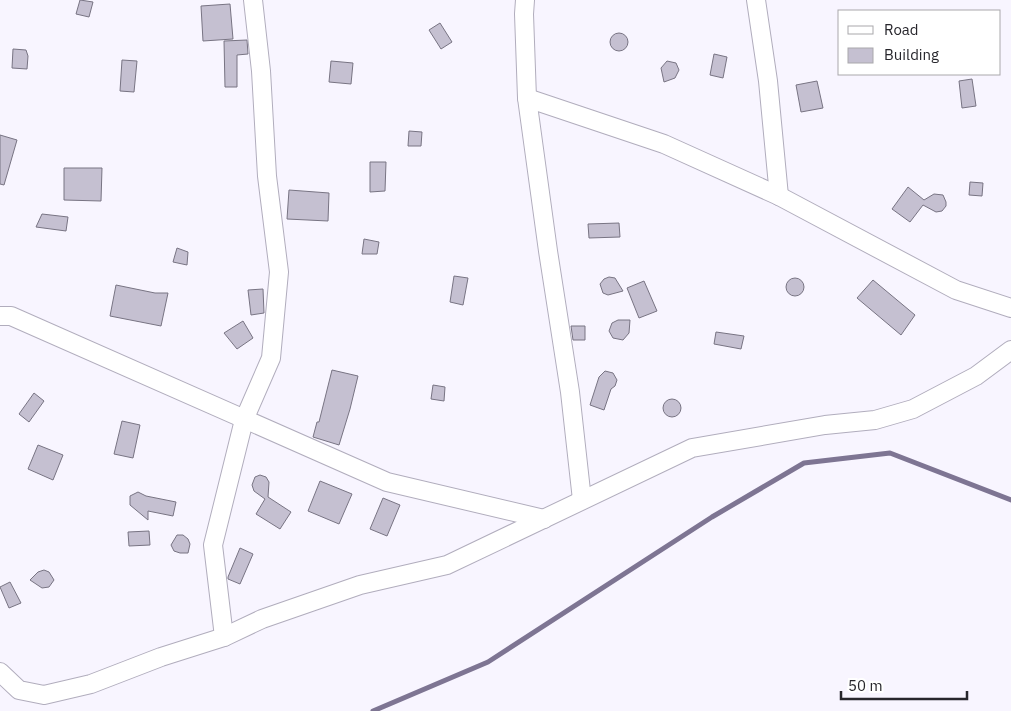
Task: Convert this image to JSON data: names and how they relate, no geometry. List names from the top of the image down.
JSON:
{
  "legend": ["Road", "Building"],
  "scale_bar": "50 m"
}
